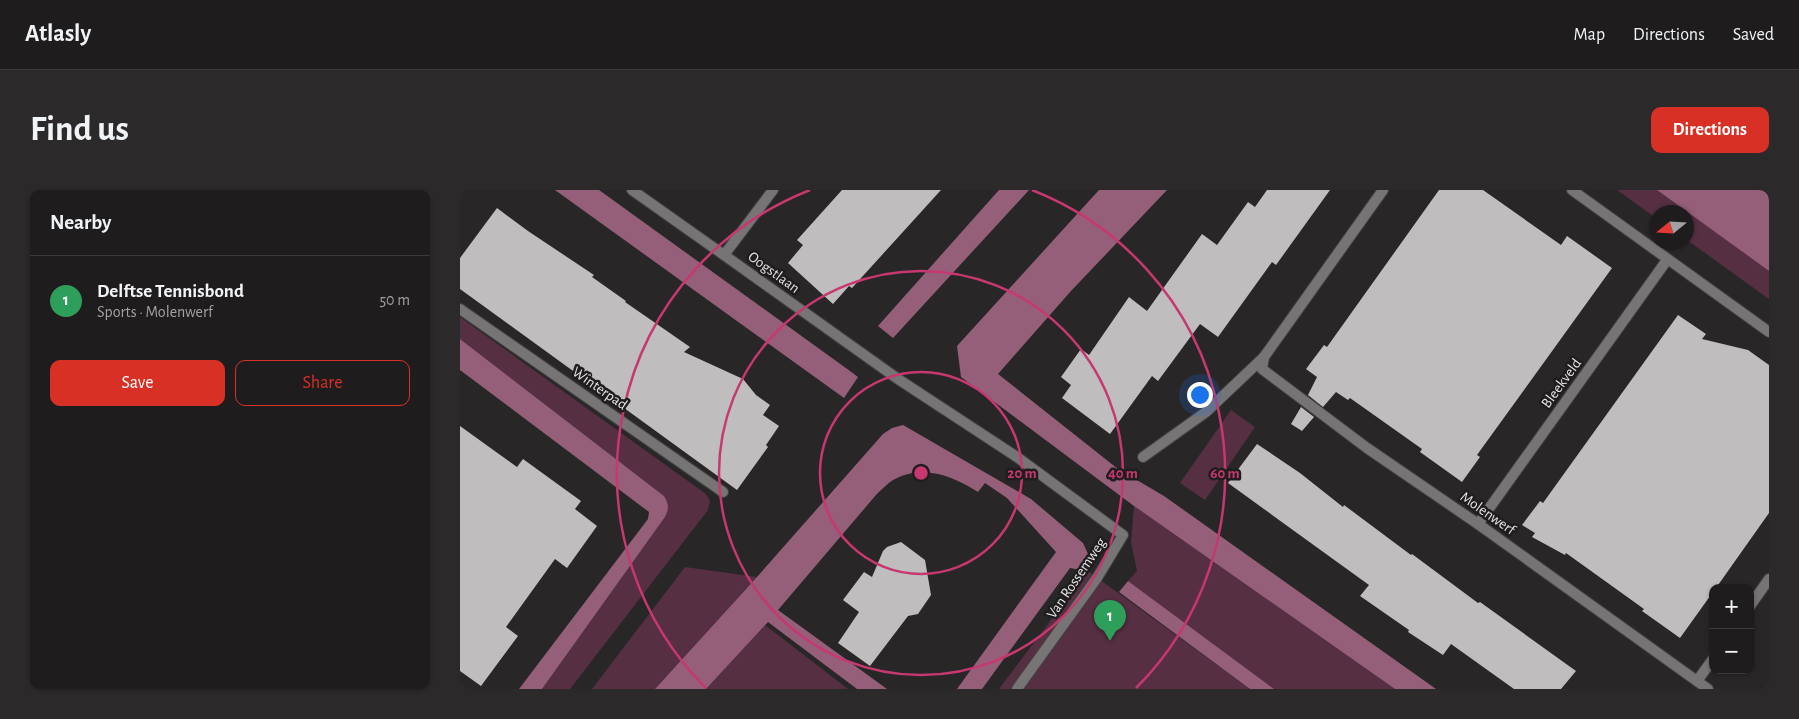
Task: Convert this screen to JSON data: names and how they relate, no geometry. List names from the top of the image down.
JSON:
{
  "streets": {
    "street": [
      "Oogstlaan",
      "Bleekveld",
      "Winterpad",
      "Molenwerf",
      "Van Rossemweg"
    ]
  },
  "crossings": [
    ["Oogstlaan", "Van Rossemweg"],
    ["Bleekveld", "Molenwerf"]
  ],
  "north": "left",
  "page": {
    "header": "Atlasly",
    "nav": ["Map", "Directions", "Saved"],
    "buttons": [
      "Directions",
      ["Save", "Share"]
    ],
    "title": "Find us",
    "heading": "Nearby",
    "list": [
      {
        "mark": "1",
        "name": "Delftse Tennisbond",
        "note": "Sports · Molenwerf",
        "value": "50 m"
      }
    ],
    "map_buttons": ["+", "−"],
    "pins": "1"
  },
  "rings": ["20 m", "40 m", "60 m"]
}
